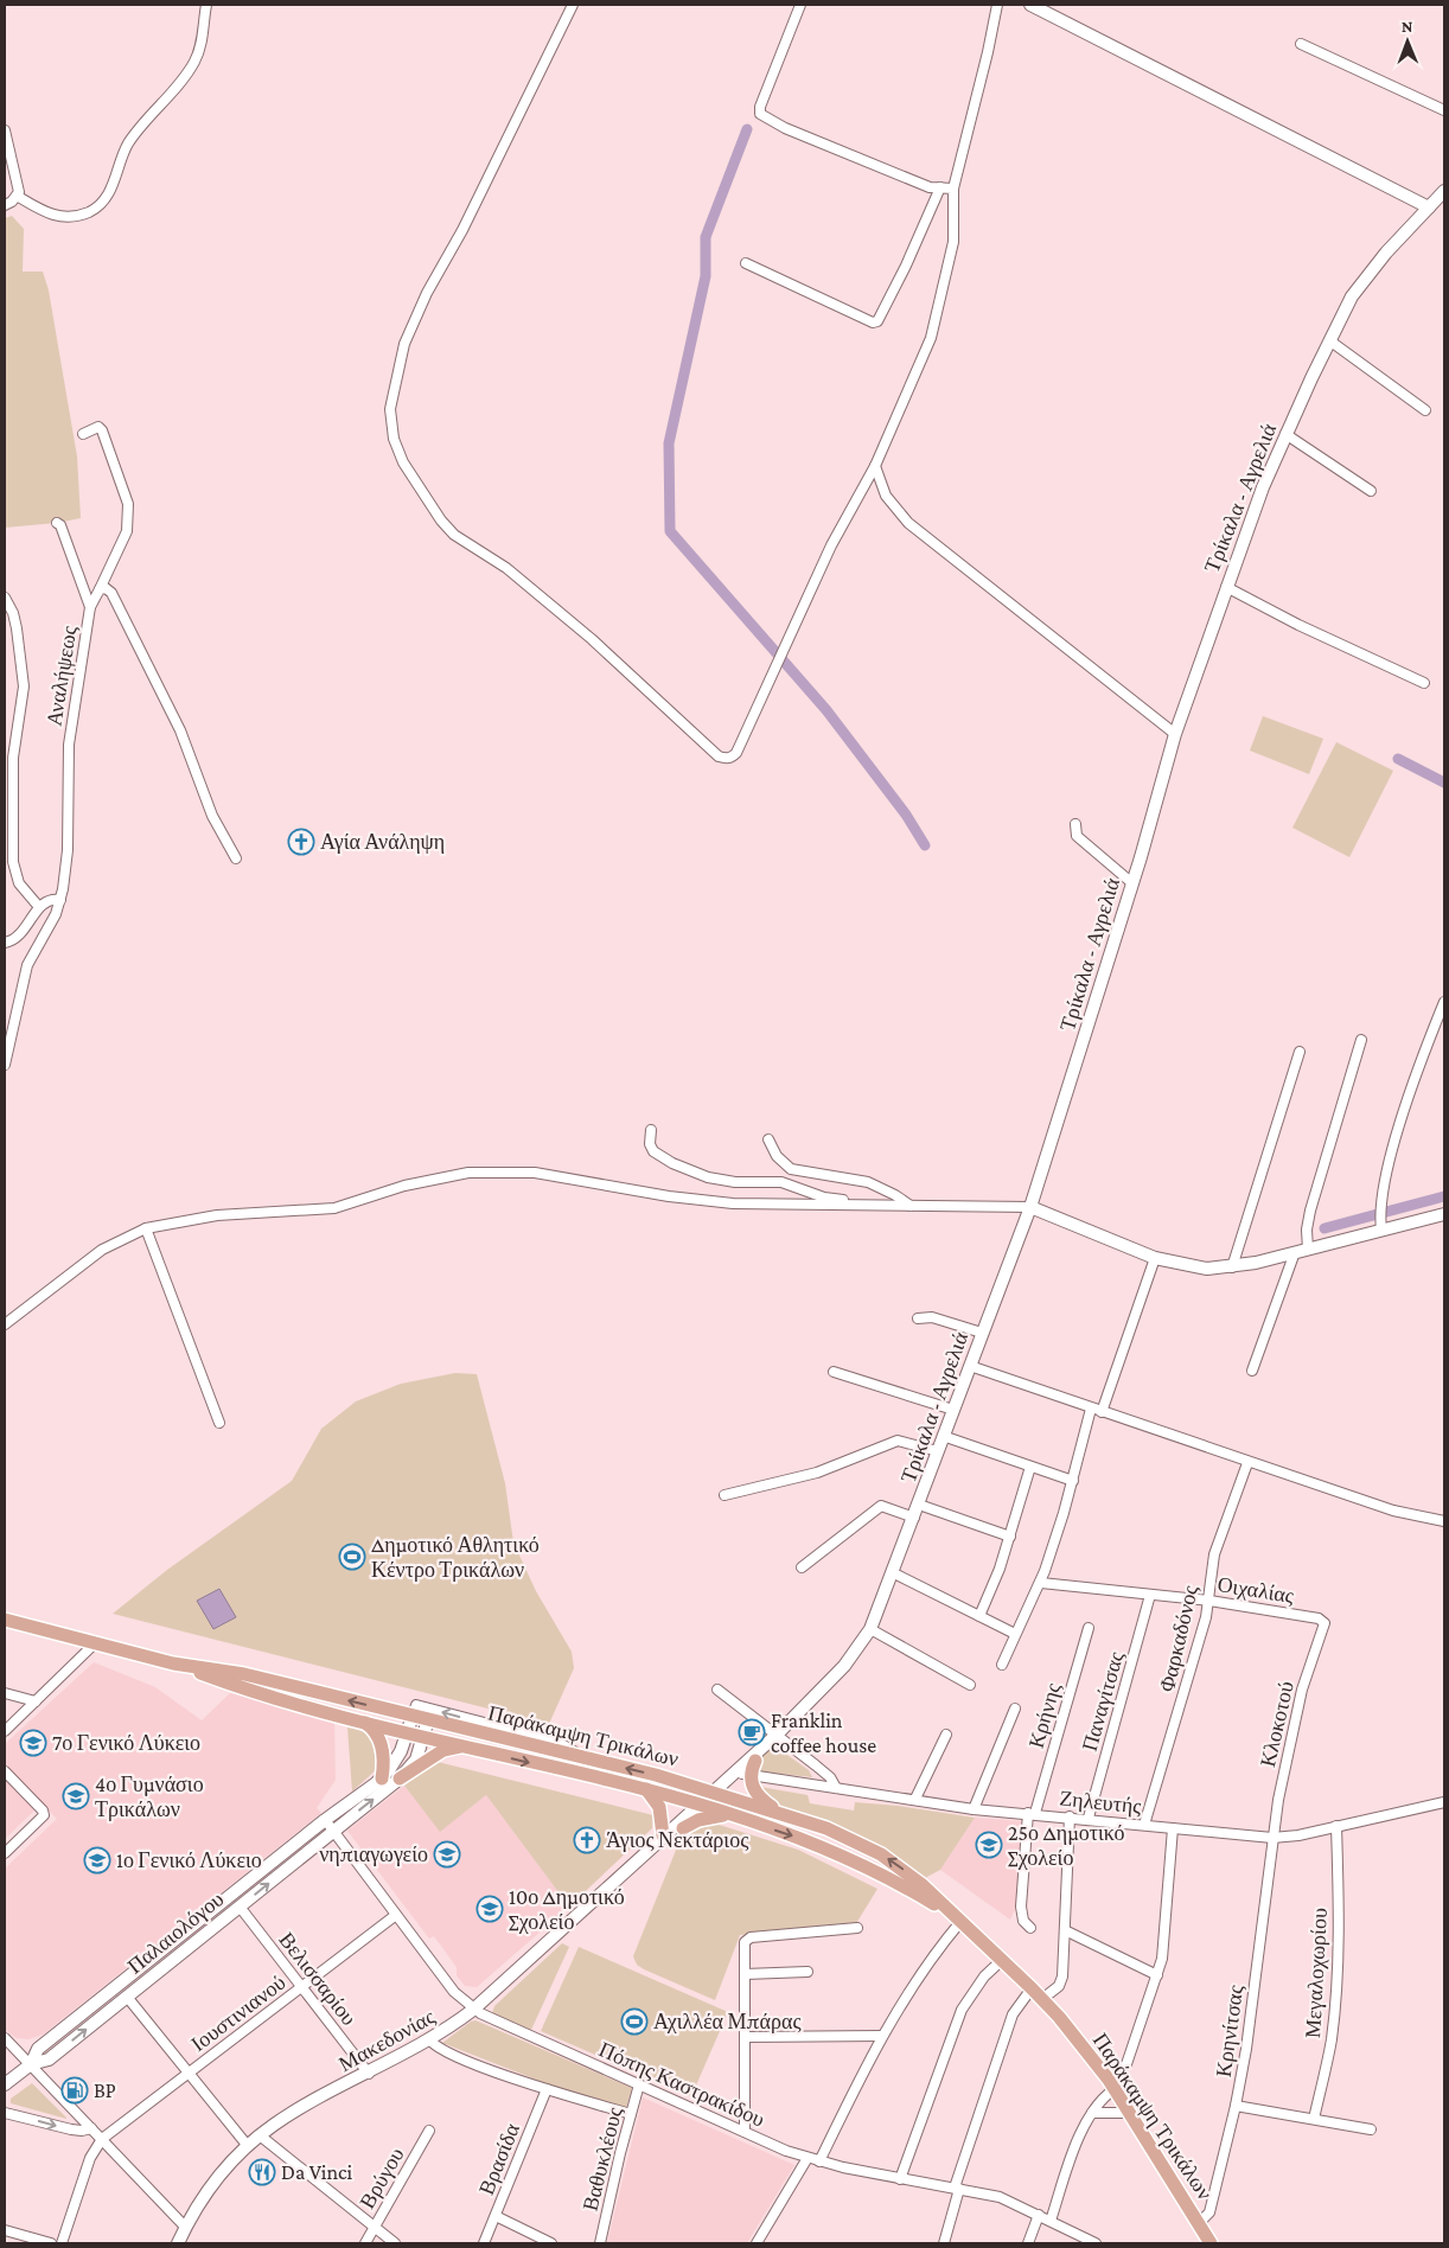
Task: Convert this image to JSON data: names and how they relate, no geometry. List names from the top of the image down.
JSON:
{
  "streets": {
    "main road": [
      "Τρίκαλα - Αγρελιά",
      "Παράκαμψη Τρικάλων",
      "Παλαιολόγου",
      "Μακεδονίας"
    ],
    "street": [
      "Αναλήψεως",
      "Οιχαλίας",
      "Φαρκαδόνος",
      "Παναγίτσας",
      "Κρήνης",
      "Κλοκοτού",
      "Ζηλευτής",
      "Μεγαλοχωρίου",
      "Βελισσαρίου",
      "Ιουστινιανού",
      "Κρηνίτσας",
      "Πόπης Καστρακίδου",
      "Βρασίδα",
      "Βαθυκλέους",
      "Βρύγου"
    ]
  },
  "crossings": [
    ["Τρίκαλα - Αγρελιά", "Παράκαμψη Τρικάλων"],
    ["Τρίκαλα - Αγρελιά", "Μακεδονίας"],
    ["Οιχαλίας", "Φαρκαδόνος"],
    ["Οιχαλίας", "Παναγίτσας"],
    ["Οιχαλίας", "Κλοκοτού"],
    ["Φαρκαδόνος", "Ζηλευτής"],
    ["Παναγίτσας", "Ζηλευτής"],
    ["Κρήνης", "Ζηλευτής"],
    ["Κλοκοτού", "Ζηλευτής"],
    ["Κλοκοτού", "Κρηνίτσας"],
    ["Παράκαμψη Τρικάλων", "Παλαιολόγου"],
    ["Παράκαμψη Τρικάλων", "Κρηνίτσας"],
    ["Παράκαμψη Τρικάλων", "Μακεδονίας"],
    ["Ζηλευτής", "Μεγαλοχωρίου"],
    ["Ζηλευτής", "Κρηνίτσας"],
    ["Παλαιολόγου", "Βελισσαρίου"],
    ["Παλαιολόγου", "Πόπης Καστρακίδου"],
    ["Βελισσαρίου", "Ιουστινιανού"],
    ["Βελισσαρίου", "Μακεδονίας"],
    ["Ιουστινιανού", "Πόπης Καστρακίδου"],
    ["Μακεδονίας", "Πόπης Καστρακίδου"],
    ["Πόπης Καστρακίδου", "Βαθυκλέους"]
  ],
  "places": {
    "church": ["Αγία Ανάληψη", "Άγιος Νεκτάριος"],
    "sports": ["Δημοτικό Αθλητικό Κέντρο Τρικάλων", "Αχιλλέα Μπάρας"],
    "cafe": ["Franklin coffee house"],
    "school or university": [
      "7ο Γενικό Λύκειο",
      "4ο Γυμνάσιο Τρικάλων",
      "25ο Δημοτικό Σχολείο",
      "νηπιαγωγείο",
      "1ο Γενικό Λύκειο",
      "10ο Δημοτικό Σχολείο"
    ],
    "fuel station": ["BP"],
    "restaurant": ["Da Vinci"]
  },
  "north": "top"
}
